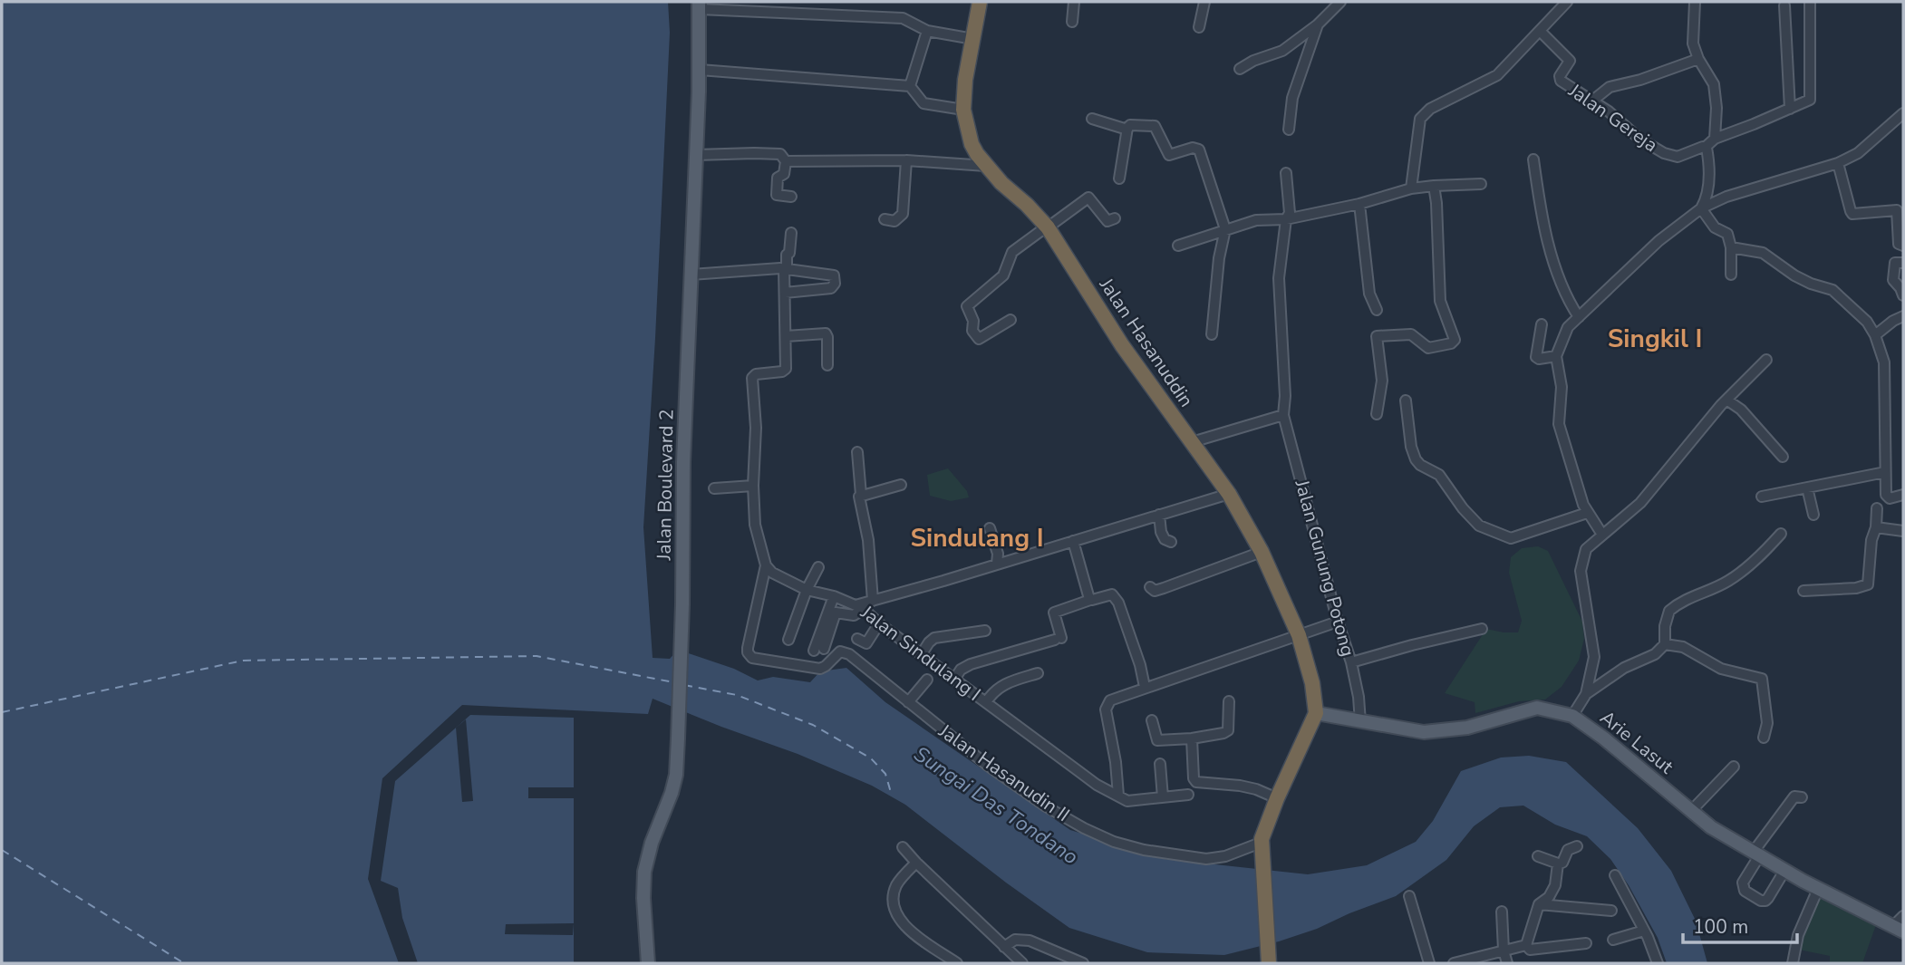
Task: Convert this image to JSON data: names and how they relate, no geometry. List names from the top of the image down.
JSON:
{
  "streets": {
    "highway": ["Jalan Hasanuddin"],
    "main road": ["Jalan Boulevard 2", "Arie Lasut"],
    "street": [
      "Jalan Gereja",
      "Jalan Gunung Potong",
      "Jalan Sindulang I",
      "Jalan Hasanudin II"
    ]
  },
  "crossings": [
    ["Jalan Hasanuddin", "Arie Lasut"],
    ["Jalan Gunung Potong", "Arie Lasut"],
    ["Jalan Sindulang I", "Jalan Hasanudin II"]
  ],
  "districts": ["Singkil I", "Sindulang I"],
  "water": ["Sungai Das Tondano"],
  "scale_bar": "100 m"
}
